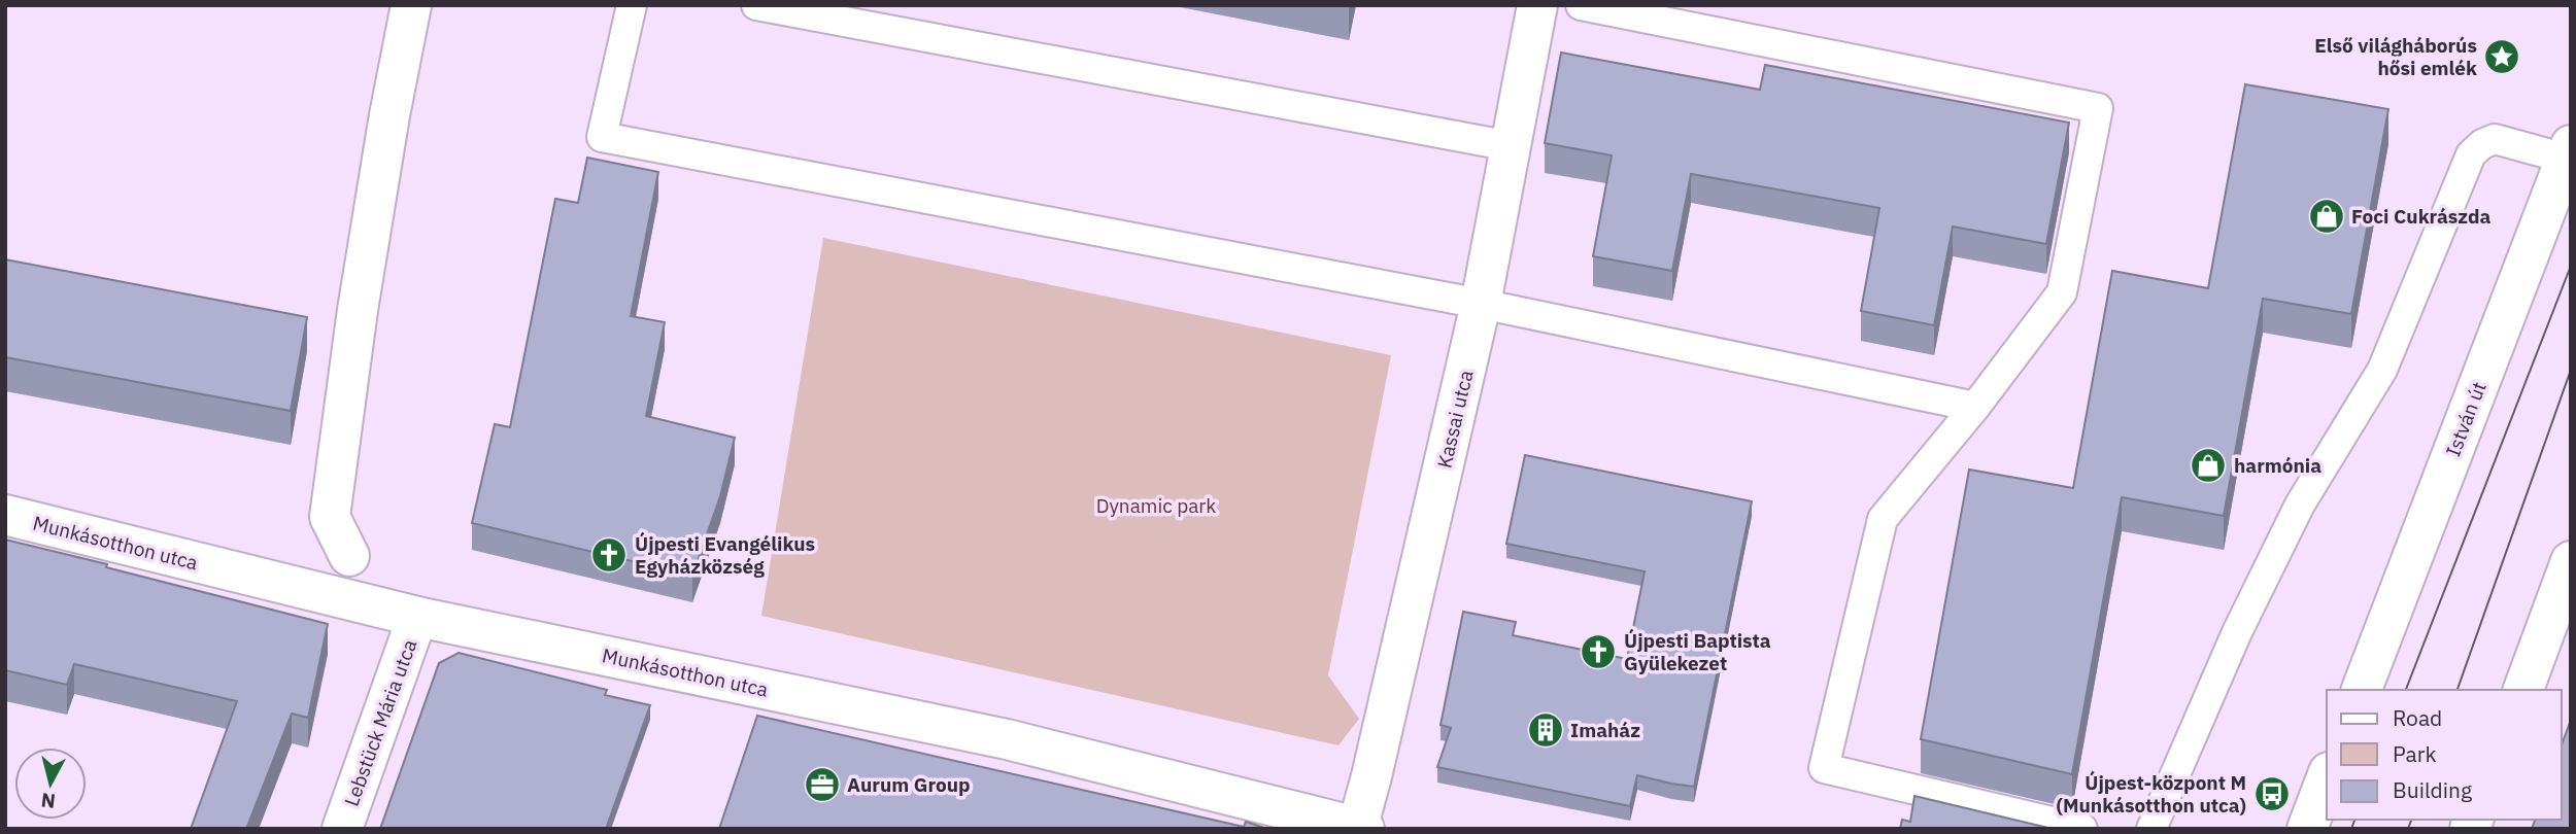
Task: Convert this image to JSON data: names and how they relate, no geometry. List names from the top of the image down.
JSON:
{
  "streets": {
    "street": [
      "Kassai utca",
      "István út",
      "Munkásotthon utca",
      "Lebstück Mária utca"
    ]
  },
  "crossings": [
    ["Kassai utca", "Munkásotthon utca"],
    ["Munkásotthon utca", "Lebstück Mária utca"]
  ],
  "parks": ["Dynamic park"],
  "places": {
    "place": ["Első világháborús hősi emlék"],
    "shop": ["Foci Cukrászda", "harmónia"],
    "church": ["Újpesti Evangélikus Egyházközség", "Újpesti Baptista Gyülekezet"],
    "building": ["Imaház"],
    "office": ["Aurum Group"],
    "bus stop": ["Újpest-központ M (Munkásotthon utca)"]
  },
  "legend": ["Road", "Park", "Building"],
  "north": "bottom"
}
